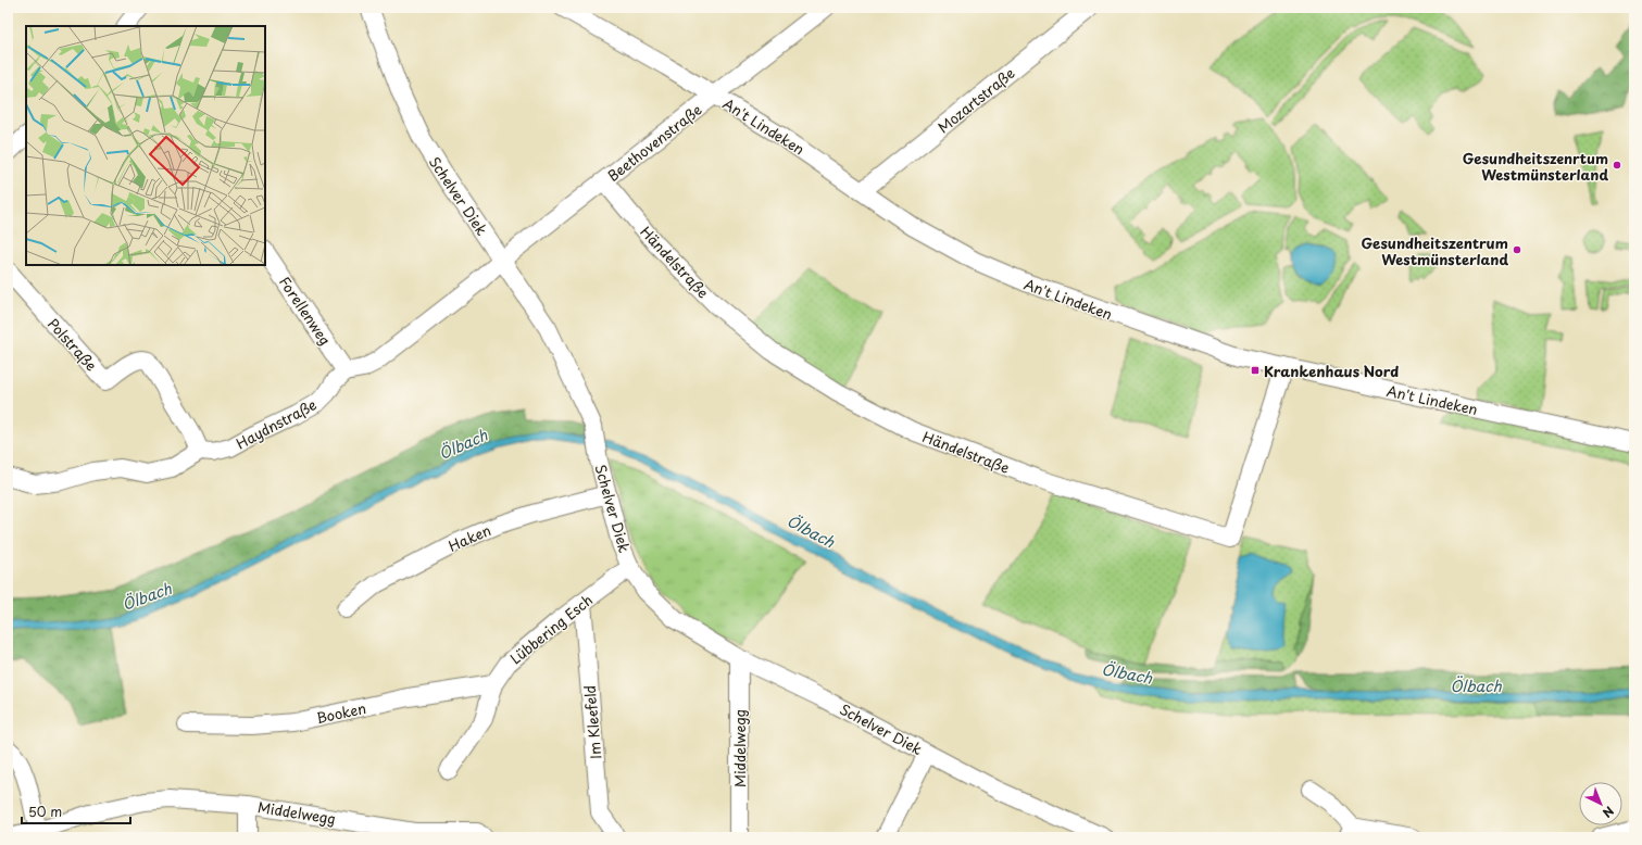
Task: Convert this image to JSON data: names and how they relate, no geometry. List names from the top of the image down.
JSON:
{
  "streets": {
    "street": [
      "Mozartstraße",
      "An't Lindeken",
      "Beethovenstraße",
      "Schelver Diek",
      "Händelstraße",
      "Forellenweg",
      "Polstraße",
      "Haydnstraße",
      "Haken",
      "Lübbering Esch",
      "Booken",
      "Im Kleefeld",
      "Middelwegg"
    ]
  },
  "crossings": [
    ["Mozartstraße", "An't Lindeken"],
    ["An't Lindeken", "Beethovenstraße"],
    ["An't Lindeken", "Händelstraße"],
    ["Beethovenstraße", "Schelver Diek"],
    ["Beethovenstraße", "Händelstraße"],
    ["Schelver Diek", "Haken"],
    ["Schelver Diek", "Lübbering Esch"],
    ["Schelver Diek", "Middelwegg"],
    ["Forellenweg", "Haydnstraße"],
    ["Polstraße", "Haydnstraße"],
    ["Lübbering Esch", "Booken"],
    ["Lübbering Esch", "Im Kleefeld"]
  ],
  "water": ["Ölbach"],
  "places": {
    "other": ["Gesundheitszenrtum Westmünsterland", "Gesundheitszentrum Westmünsterland"],
    "transit": ["Krankenhaus Nord"]
  },
  "scale_bar": "50 m",
  "north": "bottom right"
}
